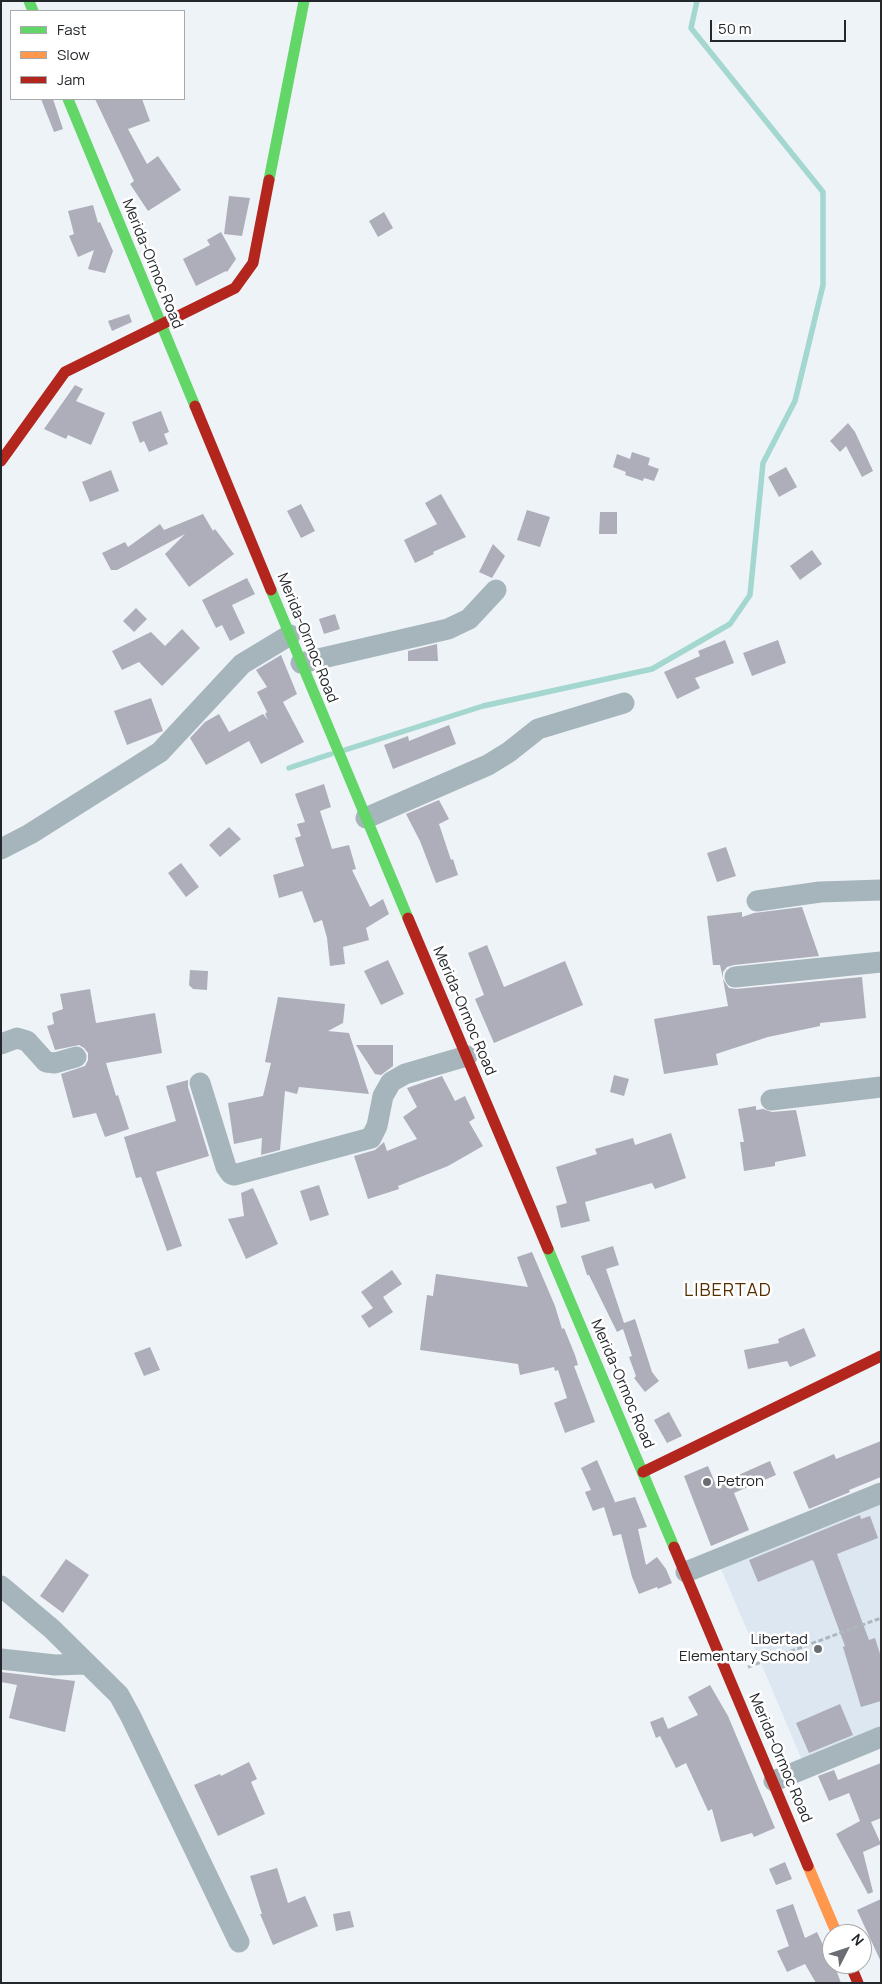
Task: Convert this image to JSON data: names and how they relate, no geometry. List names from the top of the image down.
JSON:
{
  "streets": {
    "main road": ["Merida-Ormoc Road"]
  },
  "districts": ["LIBERTAD"],
  "places": ["Petron", "Libertad Elementary School"],
  "legend": ["Fast", "Slow", "Jam"],
  "scale_bar": "50 m",
  "north": "top right"
}
